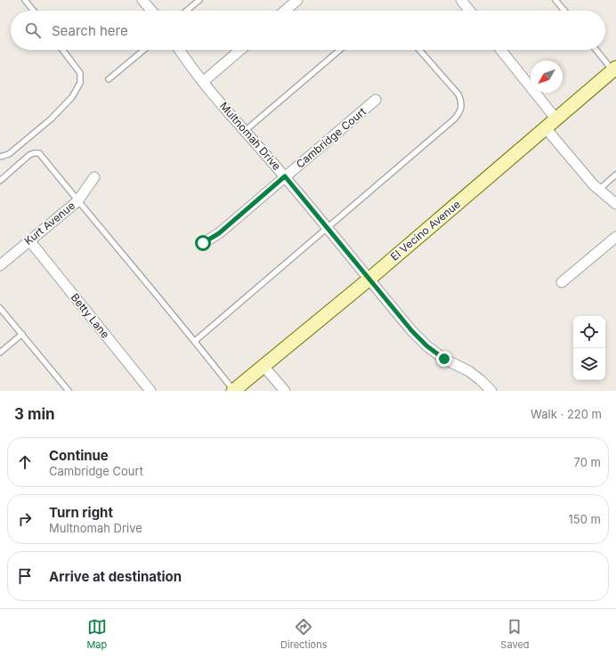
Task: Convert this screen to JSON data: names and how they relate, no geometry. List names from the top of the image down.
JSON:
{
  "streets": {
    "street": [
      "Multnomah Drive",
      "Cambridge Court",
      "Kurt Avenue",
      "El Vecino Avenue",
      "Betty Lane"
    ]
  },
  "crossings": [
    ["Multnomah Drive", "Cambridge Court"],
    ["Multnomah Drive", "El Vecino Avenue"],
    ["Kurt Avenue", "Betty Lane"]
  ],
  "north": "bottom left",
  "page": {
    "search": "Search here",
    "heading": ["3 min", "Walk · 220 m"],
    "list": [
      ["Continue", "Cambridge Court", "70 m"],
      ["Turn right", "Multnomah Drive", "150 m"],
      "Arrive at destination"
    ],
    "nav": ["Map", "Directions", "Saved"]
  }
}
